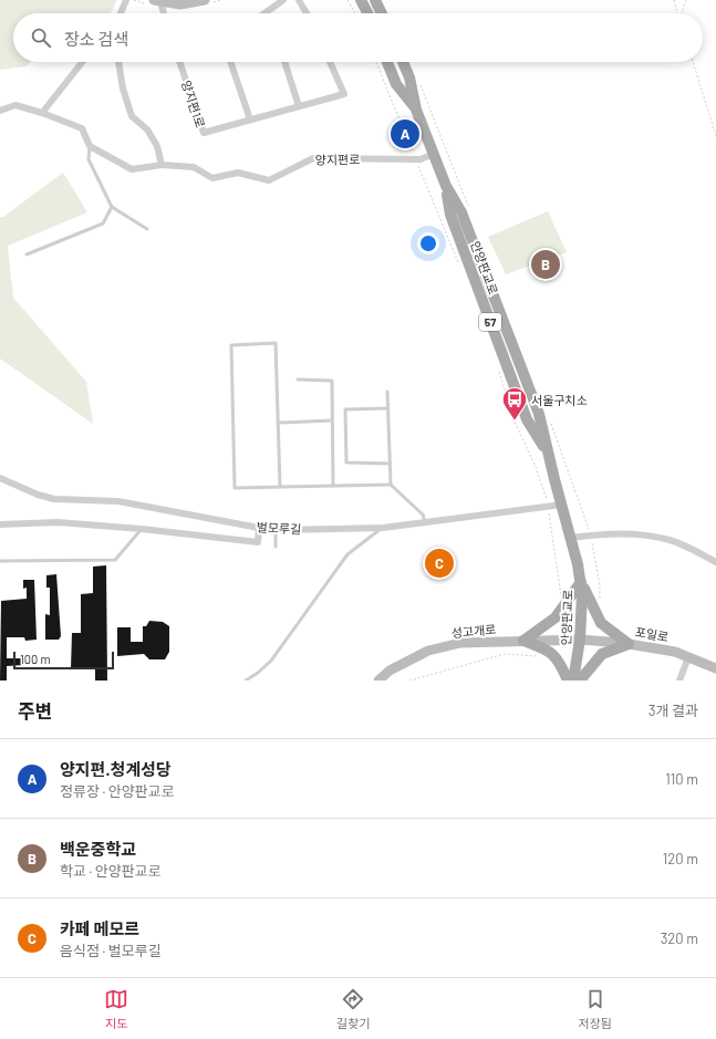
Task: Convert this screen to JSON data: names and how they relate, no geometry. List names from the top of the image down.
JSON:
{
  "streets": {
    "main road": ["안양판교로", "57"],
    "street": [
      "양지편1로",
      "양지편로",
      "벌모루길",
      "성고개로",
      "포일로"
    ]
  },
  "crossings": [
    ["양지편로", "안양판교로"],
    ["안양판교로", "벌모루길"],
    ["안양판교로", "성고개로"],
    ["안양판교로", "포일로"],
    ["성고개로", "포일로"]
  ],
  "places": {
    "bus stop": ["서울구치소"]
  },
  "scale_bar": "100 m",
  "page": {
    "search": "장소 검색",
    "pins": ["A", "B", "C"],
    "scale": "100 m",
    "heading": ["주변", "3개 결과"],
    "list": [
      {
        "mark": "A",
        "name": "양지편.청계성당",
        "note": "정류장 · 안양판교로",
        "value": "110 m"
      },
      {
        "mark": "B",
        "name": "백운중학교",
        "note": "학교 · 안양판교로",
        "value": "120 m"
      },
      {
        "mark": "C",
        "name": "카페 메모르",
        "note": "음식점 · 벌모루길",
        "value": "320 m"
      }
    ],
    "nav": ["지도", "길찾기", "저장됨"]
  }
}
